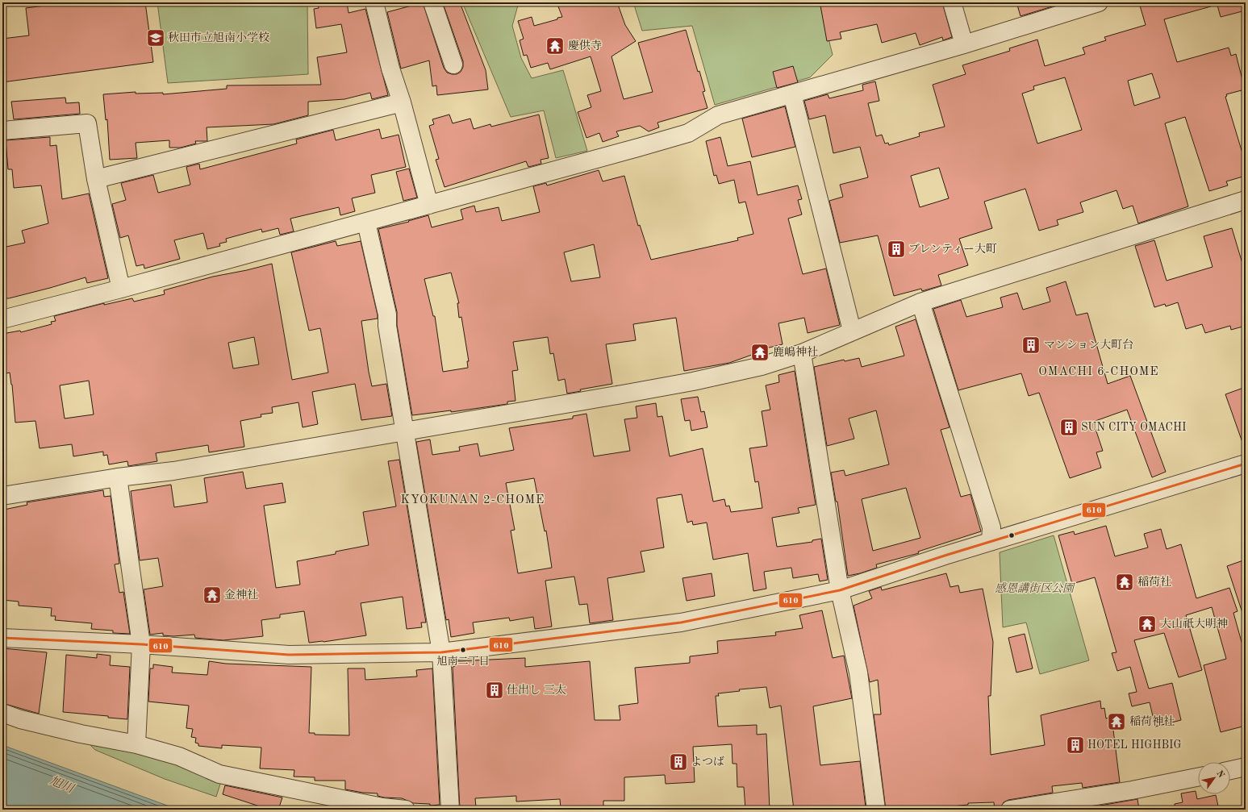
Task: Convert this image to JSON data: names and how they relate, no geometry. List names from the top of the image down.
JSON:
{
  "districts": ["OMACHI 6-CHOME", "KYOKUNAN 2-CHOME"],
  "water": ["旭川"],
  "parks": ["感恩講街区公園"],
  "places": {
    "school or university": ["秋田市立旭南小学校"],
    "temple": [
      "慶供寺",
      "鹿嶋神社",
      "稲荷社",
      "金神社",
      "大山祇大明神",
      "稲荷神社"
    ],
    "building": [
      "ブレンティー大町",
      "マンション大町台",
      "SUN CITY OMACHI",
      "仕出し 三太",
      "HOTEL HIGHBIG",
      "よつば"
    ],
    "other": ["旭南二丁目"]
  },
  "lines": ["transit line 610"],
  "north": "top right"
}
